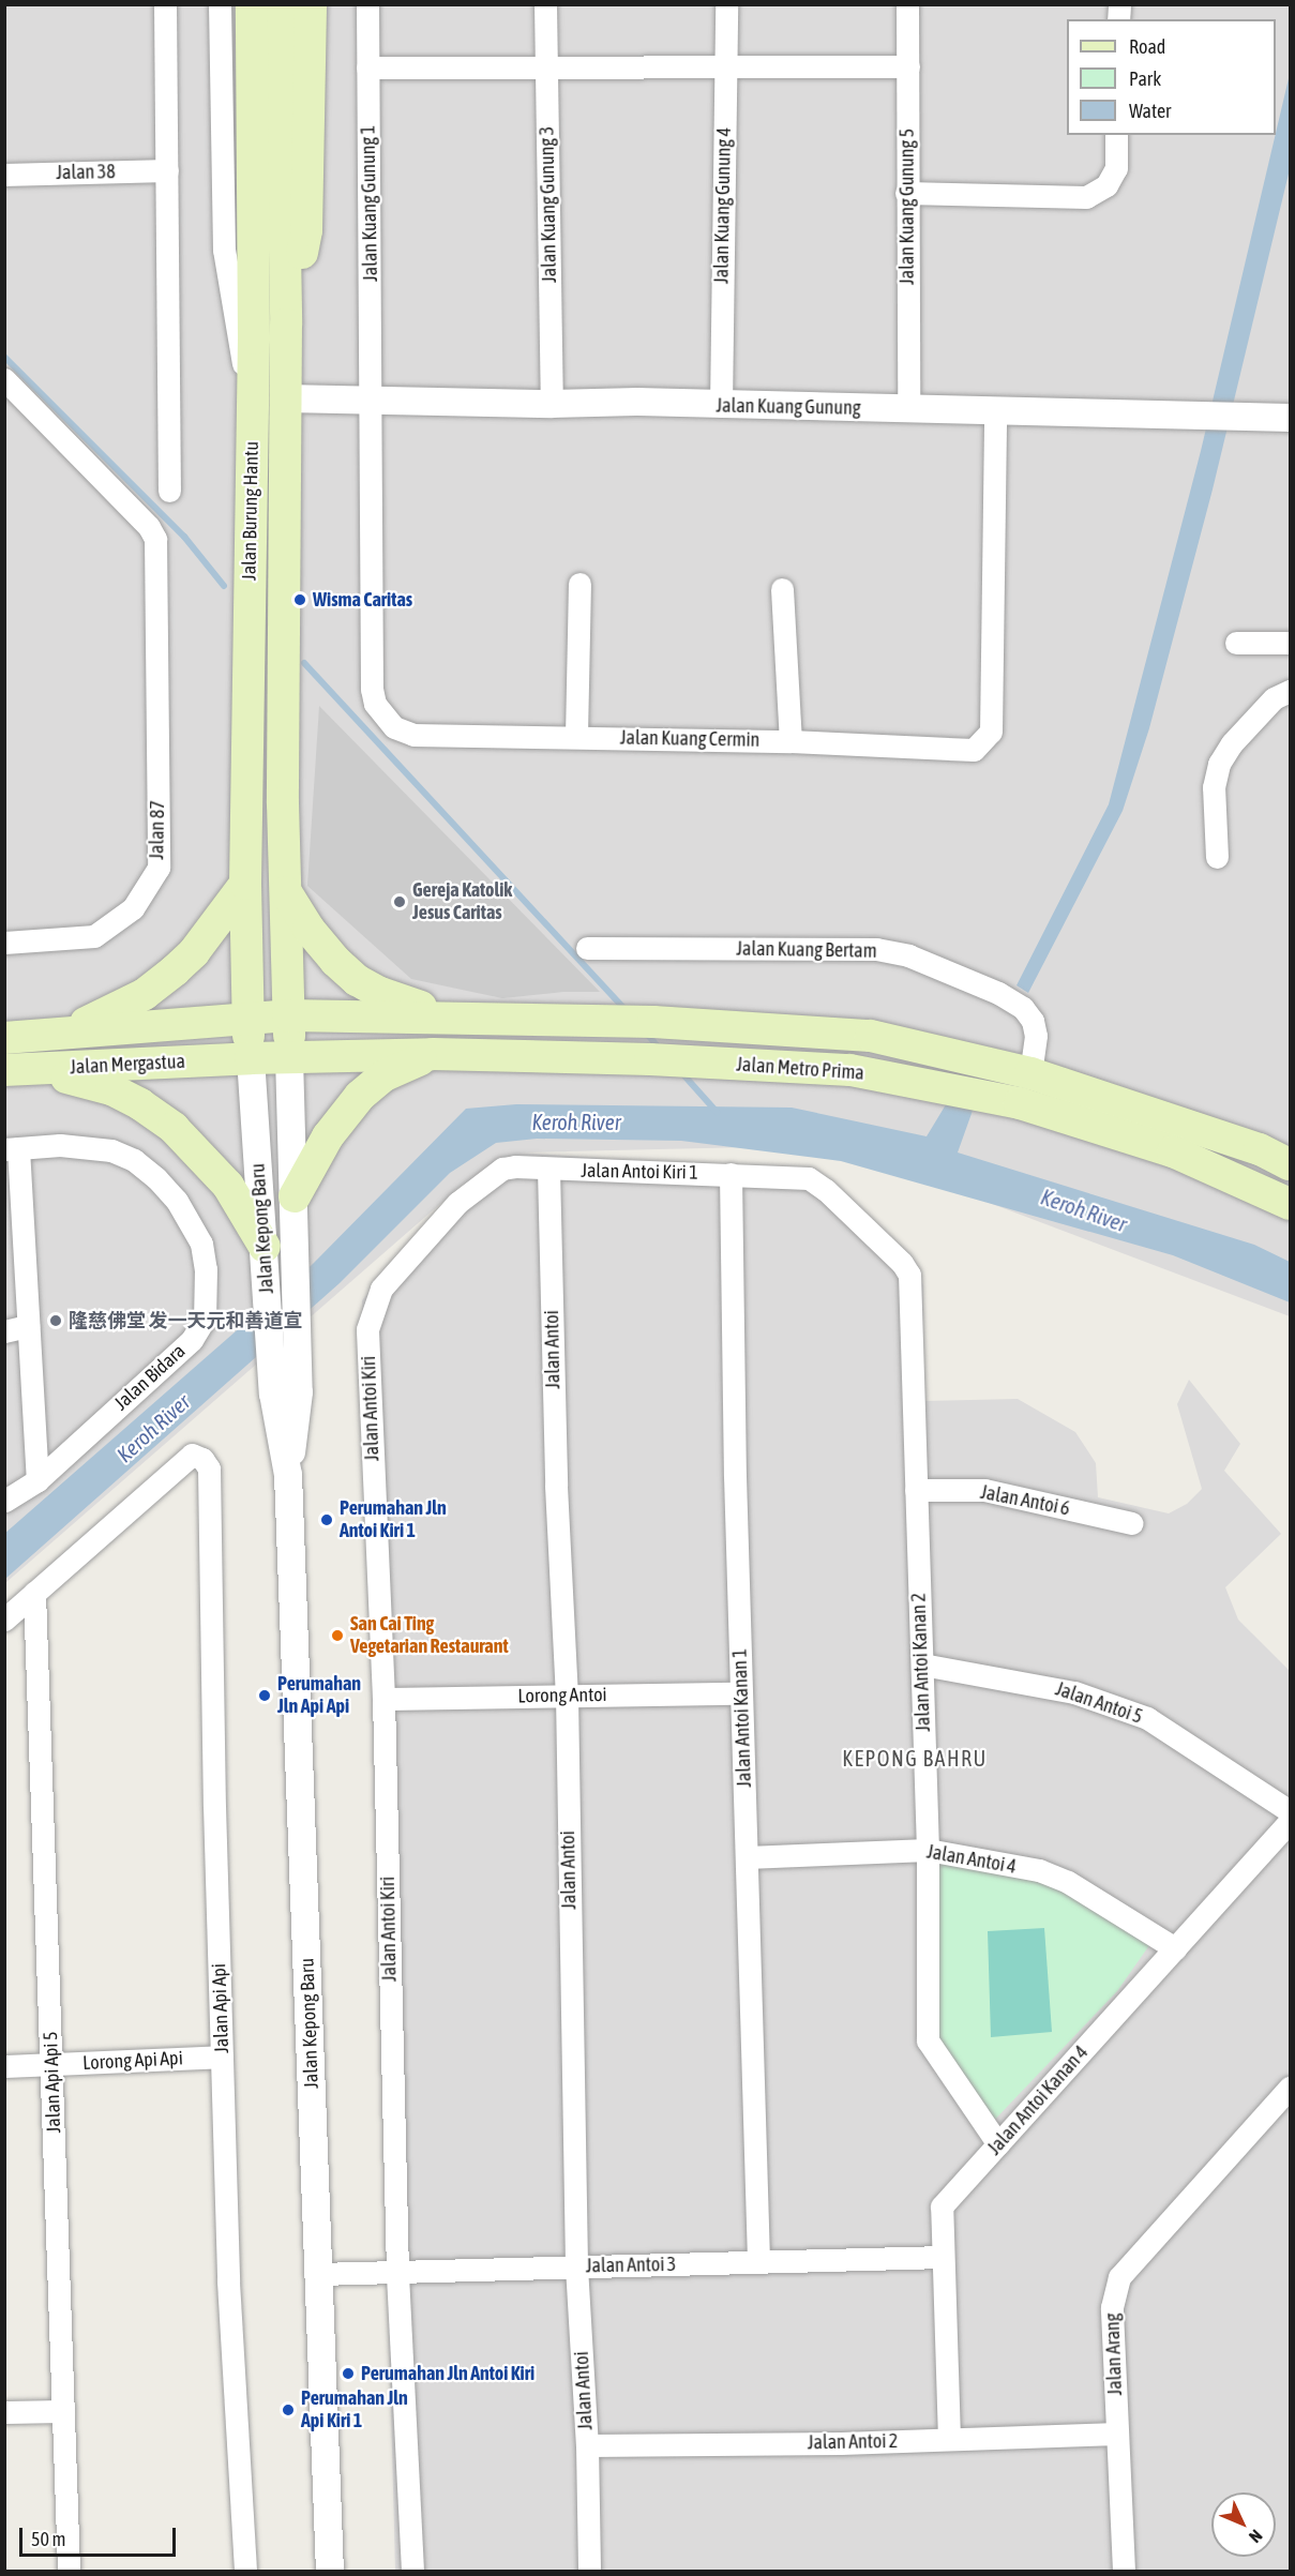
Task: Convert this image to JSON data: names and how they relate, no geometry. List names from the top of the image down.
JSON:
{
  "streets": {
    "main road": ["Jalan Burung Hantu", "Jalan Mergastua", "Jalan Metro Prima"],
    "street": [
      "Jalan 38",
      "Jalan Kuang Gunung 1",
      "Jalan Kuang Gunung 3",
      "Jalan Kuang Gunung 4",
      "Jalan Kuang Gunung 5",
      "Jalan Kuang Gunung",
      "Jalan Kuang Cermin",
      "Jalan 87",
      "Jalan Kuang Bertam",
      "Jalan Antoi Kiri 1",
      "Jalan Kepong Baru",
      "Jalan Antoi",
      "Jalan Bidara",
      "Jalan Antoi Kiri",
      "Jalan Antoi 6",
      "Jalan Antoi Kanan 2",
      "Lorong Antoi",
      "Jalan Antoi 5",
      "Jalan Antoi Kanan 1",
      "Jalan Antoi 4",
      "Jalan Api Api",
      "Lorong Api Api",
      "Jalan Api Api 5",
      "Jalan Antoi Kanan 4",
      "Jalan Antoi 3",
      "Jalan Arang",
      "Jalan Antoi 2"
    ]
  },
  "crossings": [
    ["Jalan Kuang Gunung 1", "Jalan Kuang Gunung"],
    ["Jalan Kuang Gunung 1", "Jalan Kuang Cermin"],
    ["Jalan Kuang Gunung 3", "Jalan Kuang Gunung"],
    ["Jalan Kuang Gunung 4", "Jalan Kuang Gunung"],
    ["Jalan Kuang Gunung 5", "Jalan Kuang Gunung"],
    ["Jalan Kuang Gunung", "Jalan Burung Hantu"],
    ["Jalan Kuang Gunung", "Jalan Kuang Cermin"],
    ["Jalan Burung Hantu", "Jalan Mergastua"],
    ["Jalan Burung Hantu", "Jalan Metro Prima"],
    ["Jalan Burung Hantu", "Jalan Kepong Baru"],
    ["Jalan Kuang Bertam", "Jalan Metro Prima"],
    ["Jalan Mergastua", "Jalan Metro Prima"],
    ["Jalan Mergastua", "Jalan Kepong Baru"],
    ["Jalan Metro Prima", "Jalan Kepong Baru"],
    ["Jalan Antoi Kiri 1", "Jalan Antoi"],
    ["Jalan Antoi Kiri 1", "Jalan Antoi Kiri"],
    ["Jalan Antoi Kiri 1", "Jalan Antoi Kanan 2"],
    ["Jalan Antoi Kiri 1", "Jalan Antoi Kanan 1"],
    ["Jalan Kepong Baru", "Jalan Antoi 3"],
    ["Jalan Antoi", "Lorong Antoi"],
    ["Jalan Antoi", "Jalan Antoi 3"],
    ["Jalan Antoi", "Jalan Antoi 2"],
    ["Jalan Antoi Kiri", "Lorong Antoi"],
    ["Jalan Antoi Kiri", "Jalan Antoi 3"],
    ["Jalan Antoi 6", "Jalan Antoi Kanan 2"],
    ["Jalan Antoi Kanan 2", "Jalan Antoi 5"],
    ["Jalan Antoi Kanan 2", "Jalan Antoi 4"],
    ["Jalan Antoi Kanan 2", "Jalan Antoi Kanan 4"],
    ["Lorong Antoi", "Jalan Antoi Kanan 1"],
    ["Jalan Antoi Kanan 1", "Jalan Antoi 4"],
    ["Jalan Antoi Kanan 1", "Jalan Antoi 3"],
    ["Jalan Antoi 4", "Jalan Antoi Kanan 4"],
    ["Jalan Api Api", "Lorong Api Api"],
    ["Jalan Api Api", "Jalan Api Api 5"],
    ["Lorong Api Api", "Jalan Api Api 5"],
    ["Jalan Antoi Kanan 4", "Jalan Antoi 3"],
    ["Jalan Antoi Kanan 4", "Jalan Antoi 2"],
    ["Jalan Arang", "Jalan Antoi 2"]
  ],
  "districts": ["KEPONG BAHRU"],
  "water": ["Keroh River"],
  "places": [
    "Wisma Caritas",
    "Gereja Katolik Jesus Caritas",
    "隆慈佛堂 发一天元和善道宣",
    "Perumahan Jln Antoi Kiri 1",
    "San Cai Ting Vegetarian Restaurant",
    "Perumahan Jln Api Api",
    "Perumahan Jln Antoi Kiri",
    "Perumahan Jln Api Kiri 1"
  ],
  "legend": ["Road", "Park", "Water"],
  "scale_bar": "50 m",
  "north": "bottom right"
}
